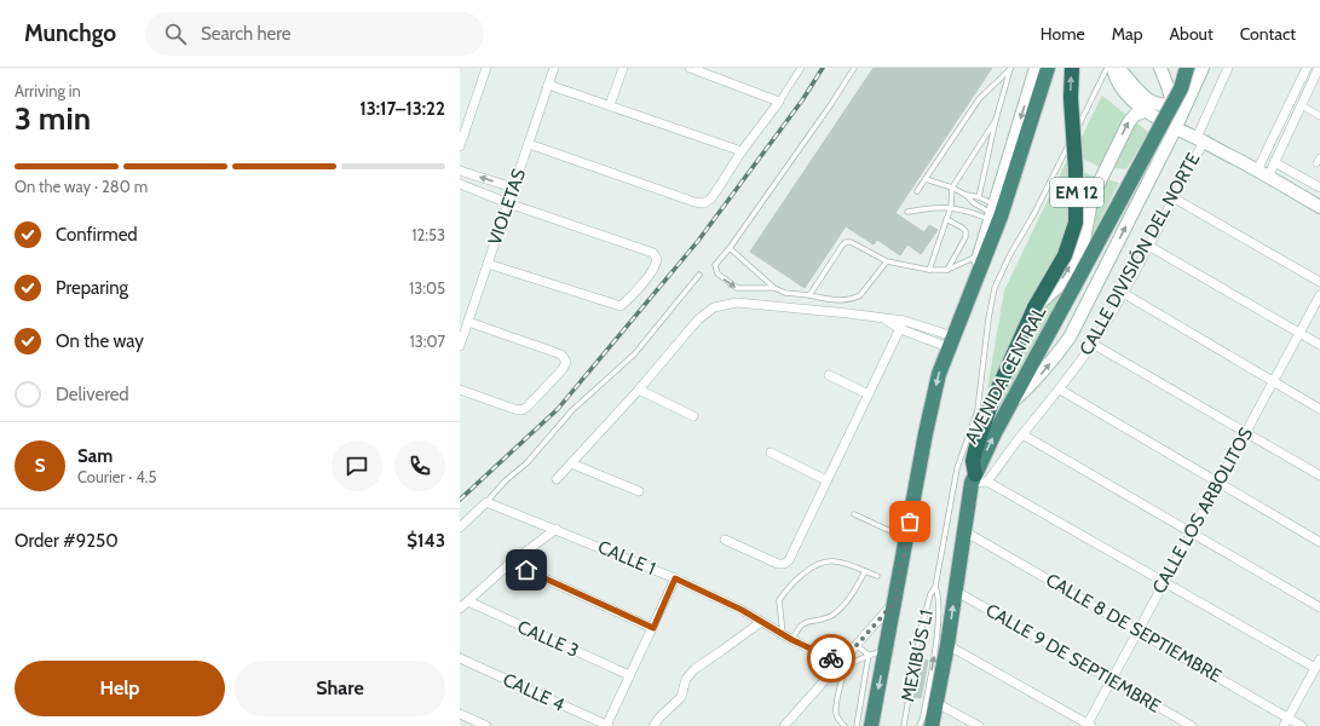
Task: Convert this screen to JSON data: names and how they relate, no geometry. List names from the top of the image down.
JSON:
{
  "streets": {
    "highway": ["EM 12", "AVENIDA CENTRAL"],
    "street": [
      "VIOLETAS",
      "CALLE DIVISIÓN DEL NORTE",
      "CALLE LOS ARBOLITOS",
      "CALLE 1",
      "CALLE 8 DE SEPTIEMBRE",
      "CALLE 3",
      "CALLE 9 DE SEPTIEMBRE",
      "CALLE 4"
    ],
    "lane": ["MEXIBÚS L1"]
  },
  "crossings": [
    ["CALLE DIVISIÓN DEL NORTE", "AVENIDA CENTRAL"],
    ["AVENIDA CENTRAL", "CALLE 8 DE SEPTIEMBRE"],
    ["AVENIDA CENTRAL", "CALLE 9 DE SEPTIEMBRE"],
    ["CALLE LOS ARBOLITOS", "CALLE 8 DE SEPTIEMBRE"],
    ["CALLE LOS ARBOLITOS", "CALLE 9 DE SEPTIEMBRE"]
  ],
  "page": {
    "header": "Munchgo",
    "search": "Search here",
    "nav": [
      "Home",
      "Map",
      "About",
      "Contact"
    ],
    "heading": ["3 min", "Arriving in", "13:17–13:22"],
    "panel": [
      "Sam",
      "Courier · 4.5",
      "Order #9250",
      "$143"
    ],
    "bar": "On the way · 280 m",
    "list": [
      ["Confirmed", "12:53"],
      ["Preparing", "13:05"],
      ["On the way", "13:07"],
      "Delivered"
    ],
    "round": "S",
    "buttons": ["Help", "Share"]
  }
}
